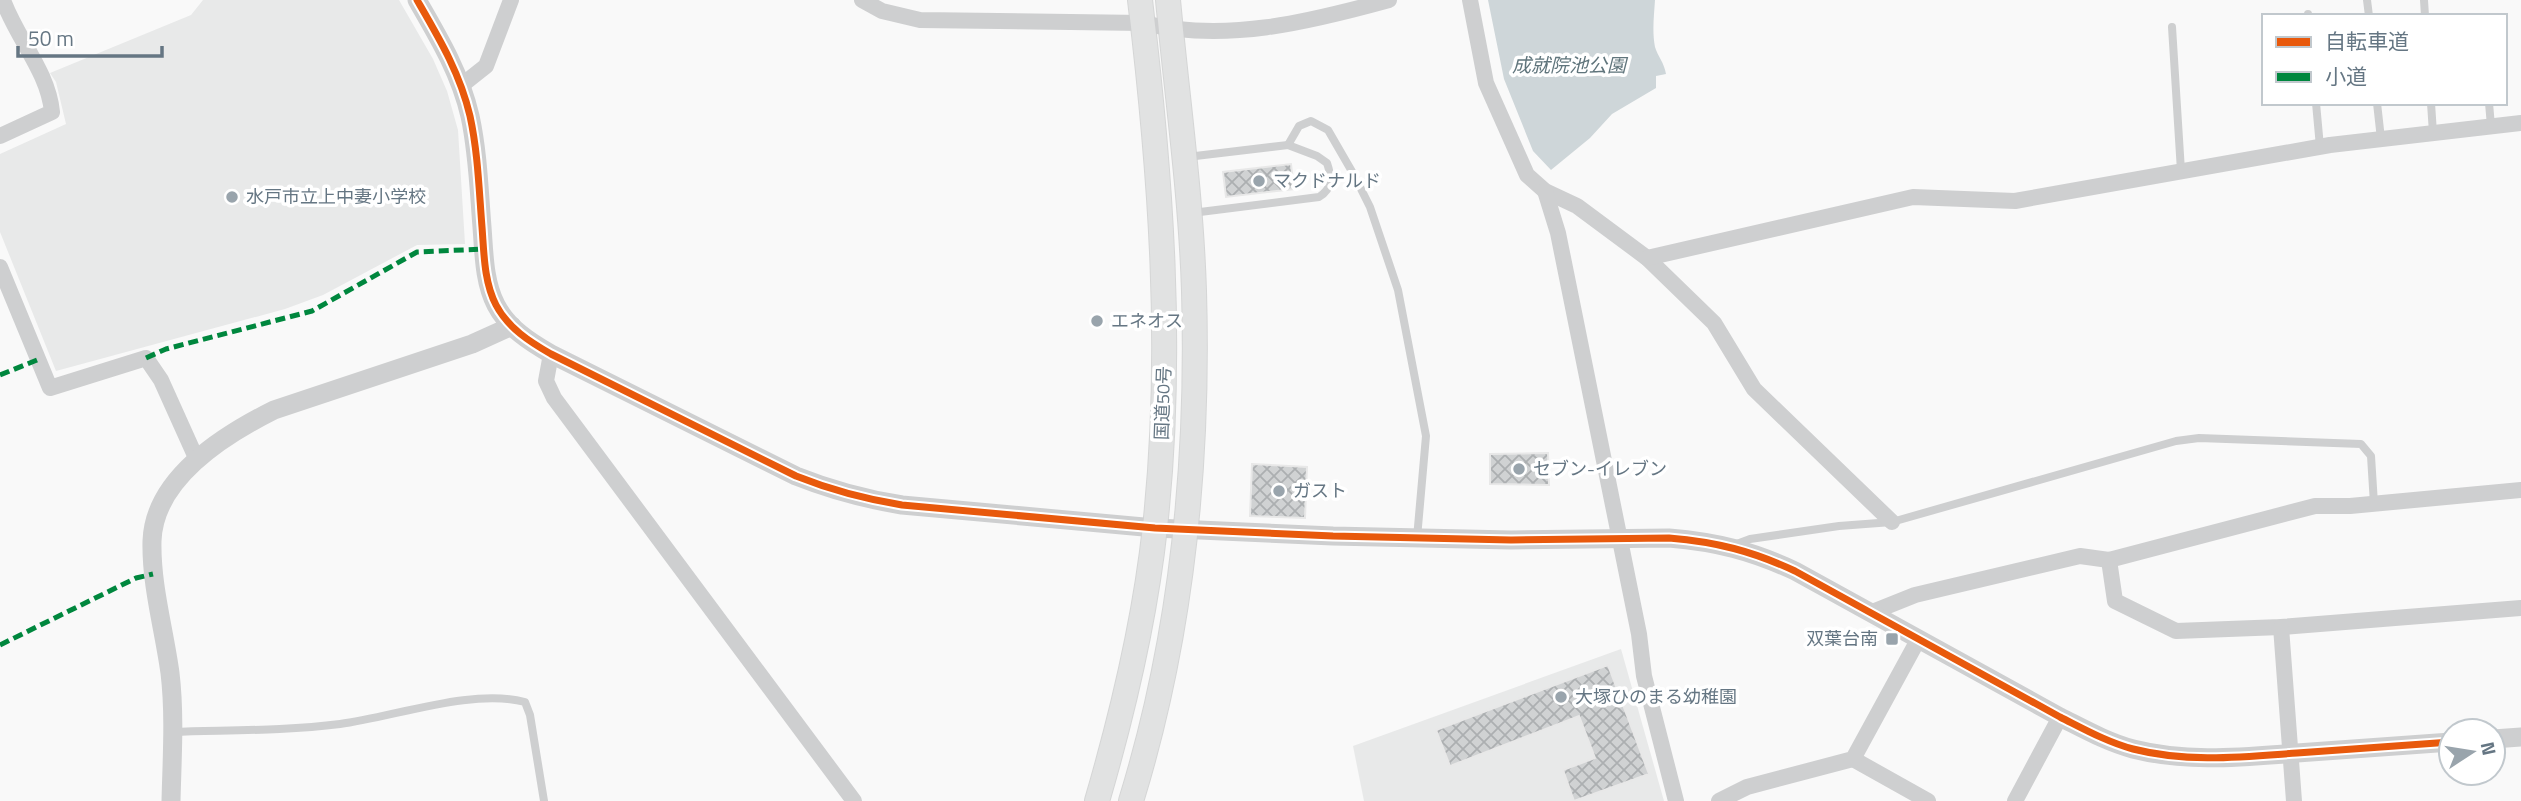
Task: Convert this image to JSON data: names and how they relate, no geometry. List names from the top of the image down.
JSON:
{
  "streets": {
    "highway": ["国道50号"]
  },
  "water": ["成就院池公園"],
  "places": {
    "other": [
      "マクドナルド",
      "水戸市立上中妻小学校",
      "エネオス",
      "セブン-イレブン",
      "ガスト",
      "大塚ひのまる幼稚園"
    ],
    "transit": ["双葉台南"]
  },
  "legend": ["自転車道", "小道"],
  "scale_bar": "50 m",
  "north": "right"
}
